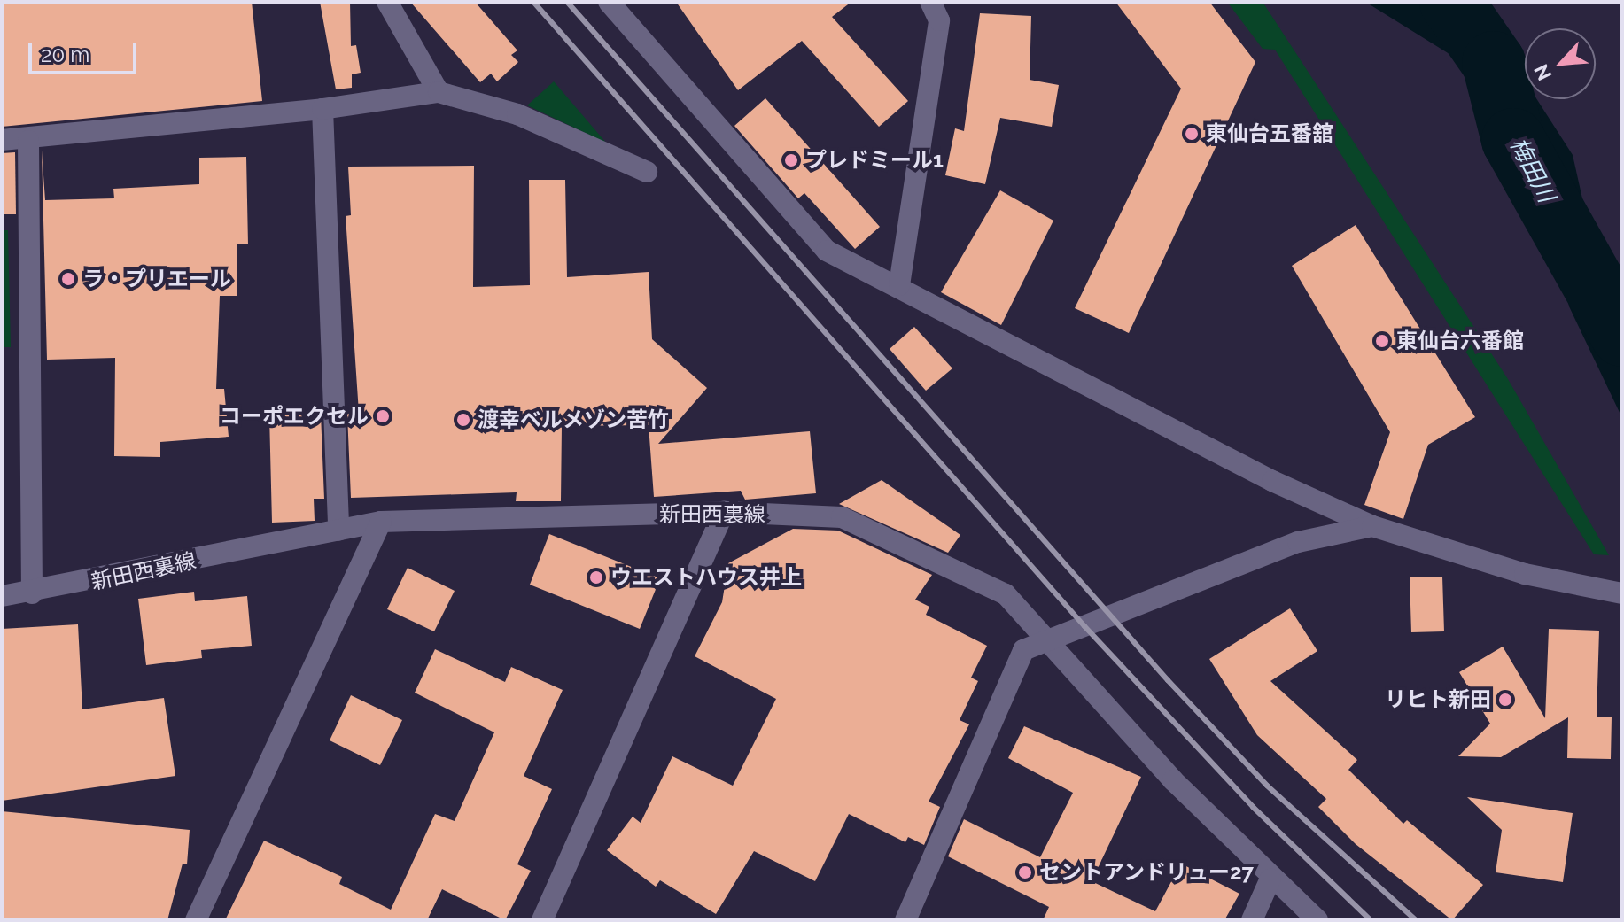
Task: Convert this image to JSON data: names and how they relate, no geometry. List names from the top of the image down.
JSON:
{
  "streets": {
    "street": ["新田西裏線"]
  },
  "water": ["梅田川"],
  "places": [
    "東仙台五番舘",
    "プレドミール1",
    "ラ・プリエール",
    "東仙台六番館",
    "コーポエクセル",
    "渡幸ベルメゾン苦竹",
    "ウエストハウス井上",
    "リヒト新田",
    "セントアンドリュー27"
  ],
  "scale_bar": "20 m",
  "north": "bottom left"
}
